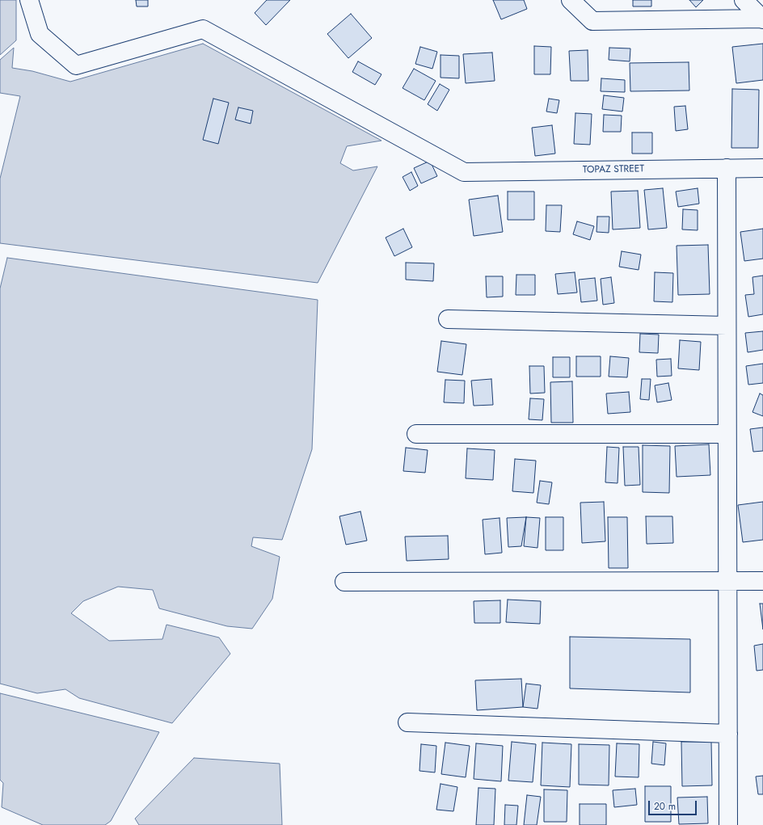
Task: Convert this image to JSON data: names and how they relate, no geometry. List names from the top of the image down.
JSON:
{
  "streets": {
    "street": ["TOPAZ STREET"]
  },
  "scale_bar": "20 m"
}
